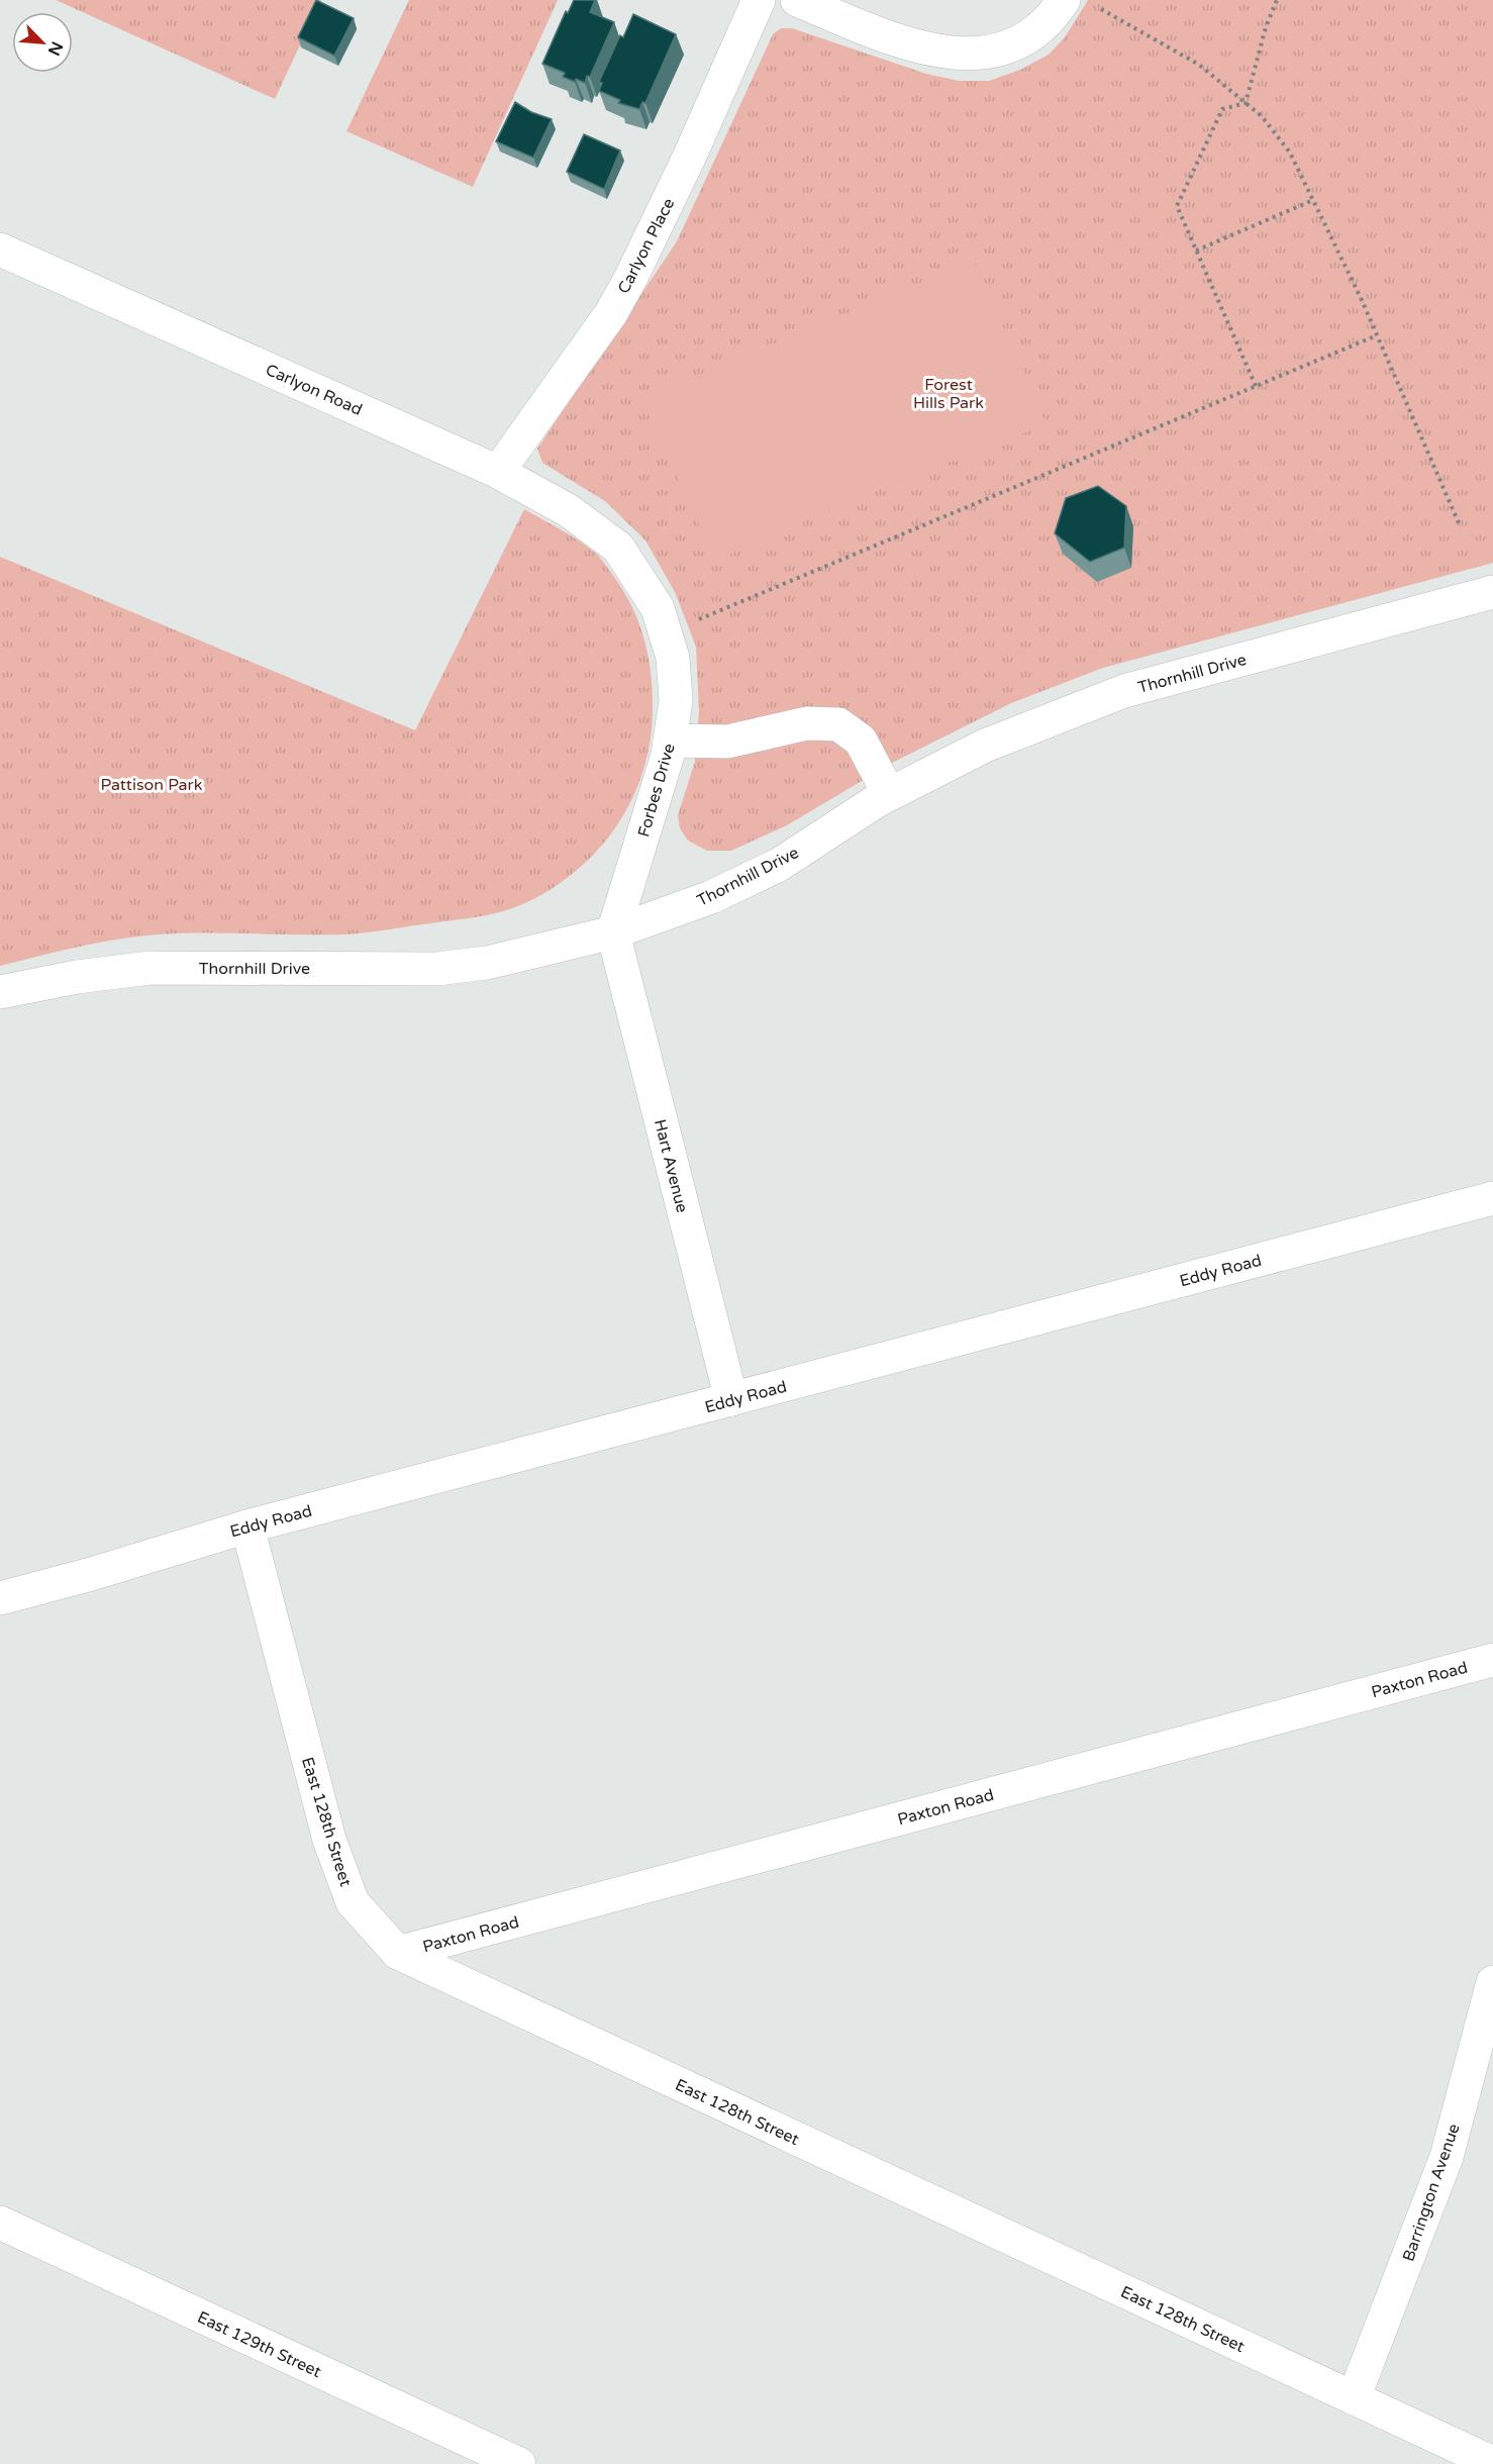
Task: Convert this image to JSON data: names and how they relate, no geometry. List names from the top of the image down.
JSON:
{
  "streets": {
    "street": [
      "Carlyon Place",
      "Carlyon Road",
      "Thornhill Drive",
      "Forbes Drive",
      "Hart Avenue",
      "Eddy Road",
      "Paxton Road",
      "East 128th Street",
      "Barrington Avenue",
      "East 129th Street"
    ]
  },
  "crossings": [
    ["Carlyon Place", "Carlyon Road"],
    ["Carlyon Road", "Forbes Drive"],
    ["Thornhill Drive", "Forbes Drive"],
    ["Thornhill Drive", "Hart Avenue"],
    ["Forbes Drive", "Hart Avenue"],
    ["Hart Avenue", "Eddy Road"],
    ["Eddy Road", "East 128th Street"],
    ["Paxton Road", "East 128th Street"],
    ["East 128th Street", "Barrington Avenue"]
  ],
  "parks": ["Forest Hills Park", "Pattison Park"],
  "north": "bottom right"
}
